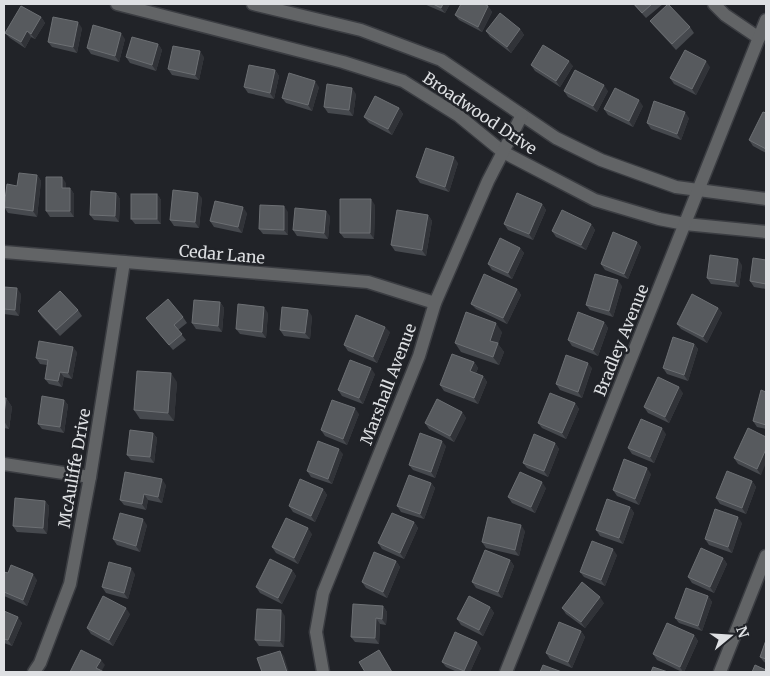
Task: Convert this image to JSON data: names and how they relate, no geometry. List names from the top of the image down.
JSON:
{
  "streets": {
    "street": [
      "Broadwood Drive",
      "Cedar Lane",
      "Bradley Avenue",
      "Marshall Avenue",
      "McAuliffe Drive"
    ]
  },
  "crossings": [
    ["Broadwood Drive", "Bradley Avenue"],
    ["Broadwood Drive", "Marshall Avenue"],
    ["Cedar Lane", "Marshall Avenue"],
    ["Cedar Lane", "McAuliffe Drive"]
  ],
  "north": "right"
}
